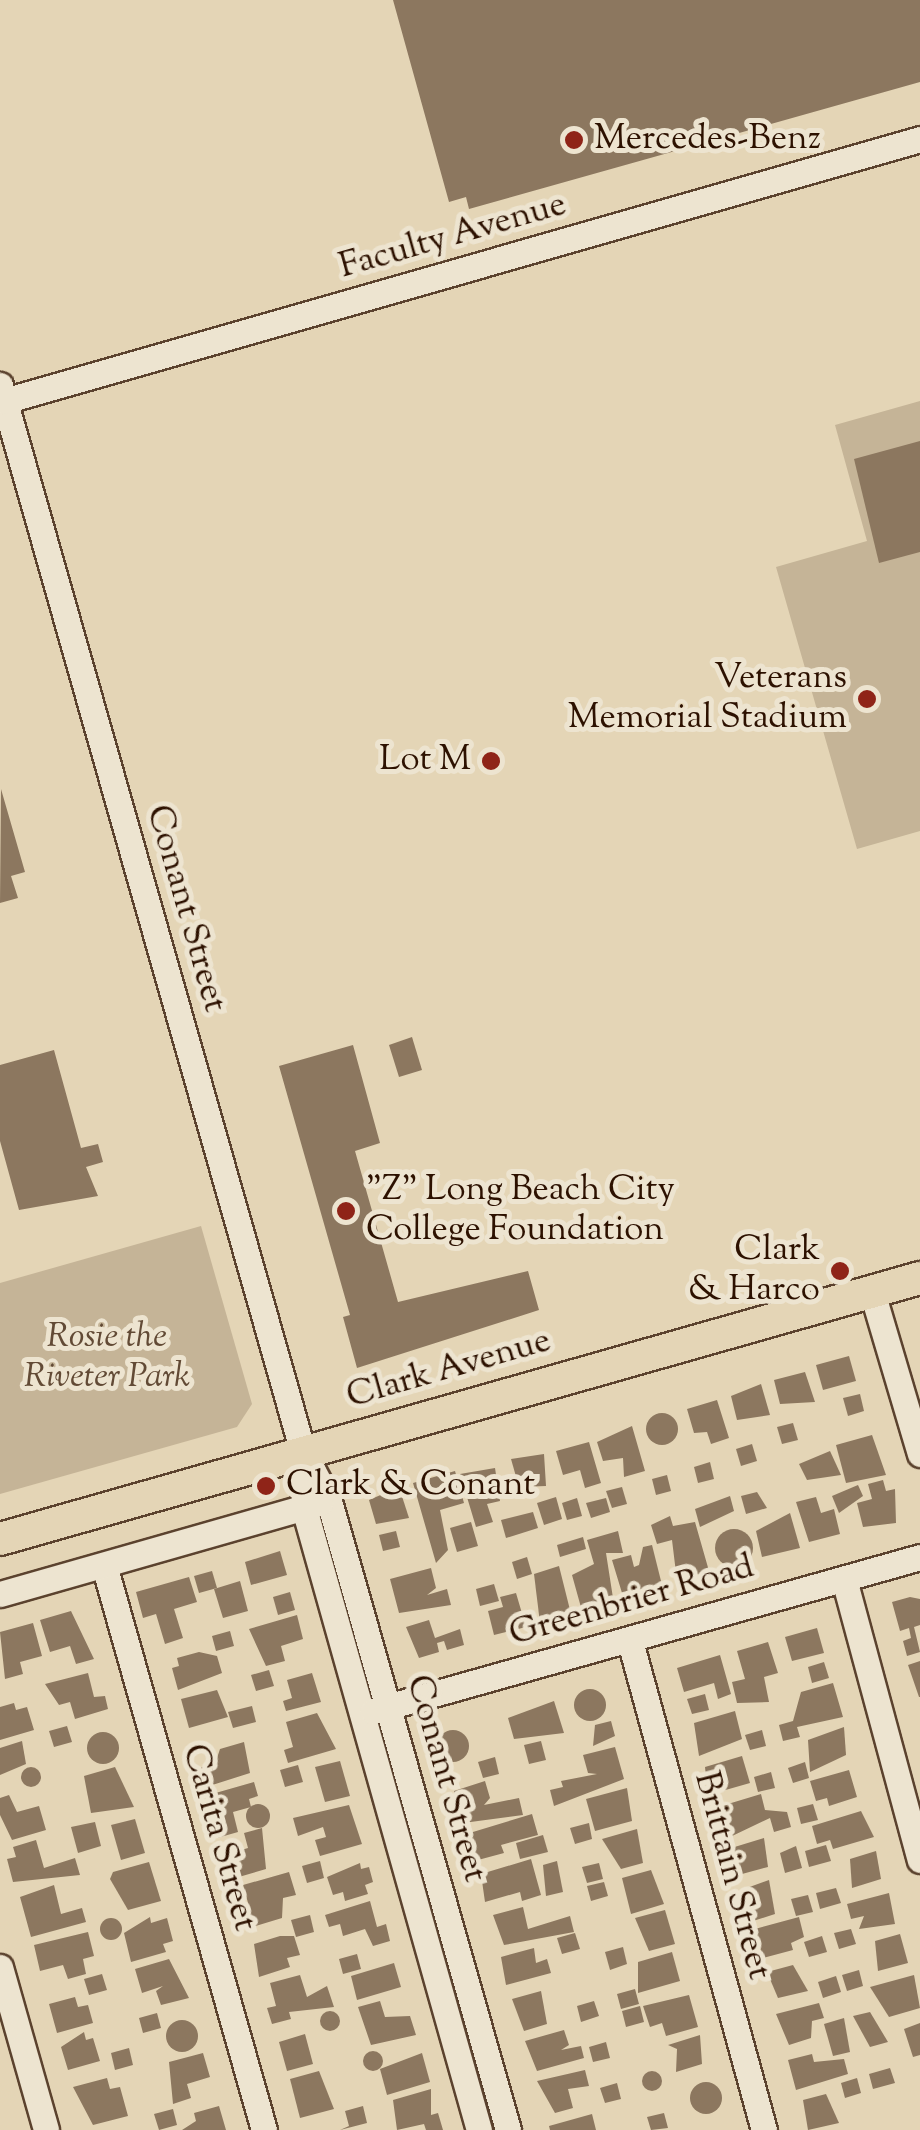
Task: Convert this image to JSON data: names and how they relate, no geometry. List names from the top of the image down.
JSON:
{
  "streets": {
    "main road": ["Clark Avenue"],
    "street": [
      "Faculty Avenue",
      "Conant Street",
      "Greenbrier Road",
      "Carita Street",
      "Brittain Street"
    ]
  },
  "crossings": [
    ["Faculty Avenue", "Conant Street"],
    ["Conant Street", "Clark Avenue"],
    ["Conant Street", "Greenbrier Road"],
    ["Greenbrier Road", "Brittain Street"]
  ],
  "parks": ["Rosie the Riveter Park"],
  "places": [
    "Mercedes-Benz",
    "Veterans Memorial Stadium",
    "Lot M",
    "\"Z\" Long Beach City College Foundation",
    "Clark & Harco",
    "Clark & Conant"
  ]
}
